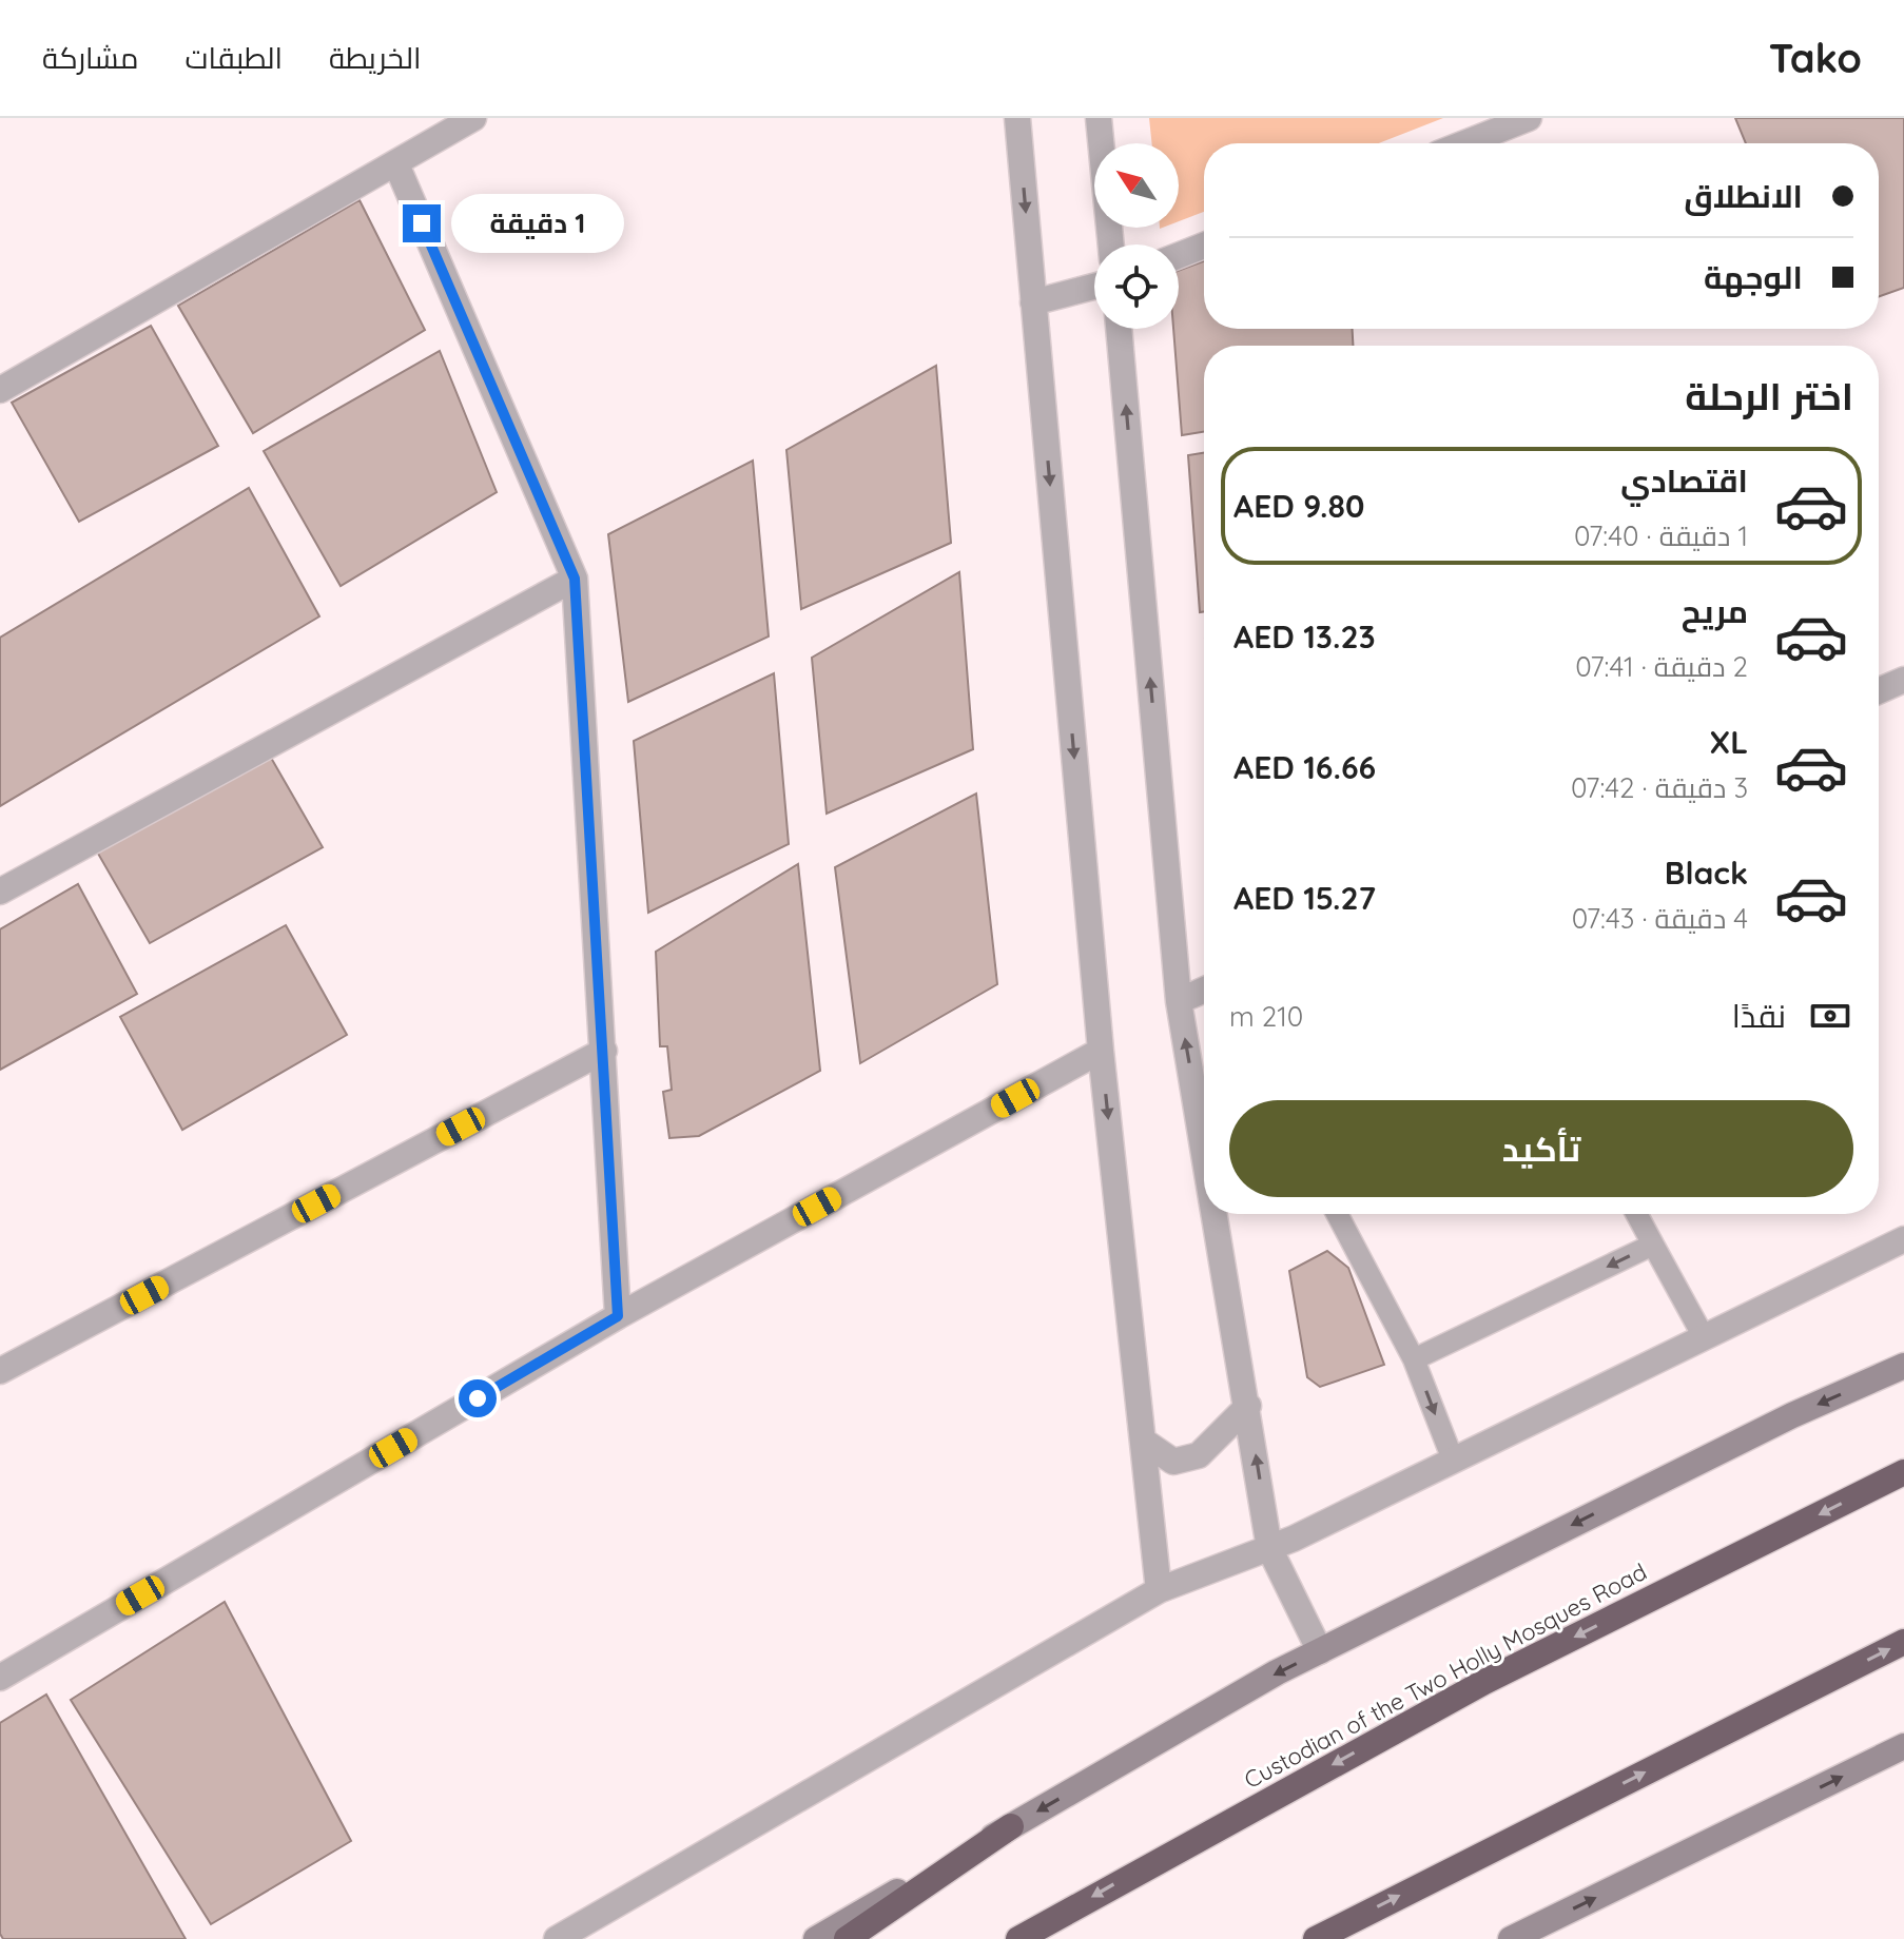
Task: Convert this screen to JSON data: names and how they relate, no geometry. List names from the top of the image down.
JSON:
{
  "streets": {
    "highway": ["Custodian of the Two Holly Mosques Road"]
  },
  "north": "top left",
  "page": {
    "header": "Tako",
    "nav": ["الخريطة", "الطبقات", "مشاركة"],
    "banner": ["الانطلاق", "الوجهة"],
    "bubble": "1 دقيقة",
    "heading": "اختر الرحلة",
    "list": [
      {
        "name": "اقتصادي",
        "note": "1 دقيقة · 07:40",
        "value": "AED 9.80"
      },
      {
        "name": "مريح",
        "note": "2 دقيقة · 07:41",
        "value": "AED 13.23"
      },
      {
        "name": "XL",
        "note": "3 دقيقة · 07:42",
        "value": "AED 16.66"
      },
      {
        "name": "Black",
        "note": "4 دقيقة · 07:43",
        "value": "AED 15.27"
      }
    ],
    "pay": ["نقدًا", "210 m"],
    "buttons": "تأكيد"
  }
}
